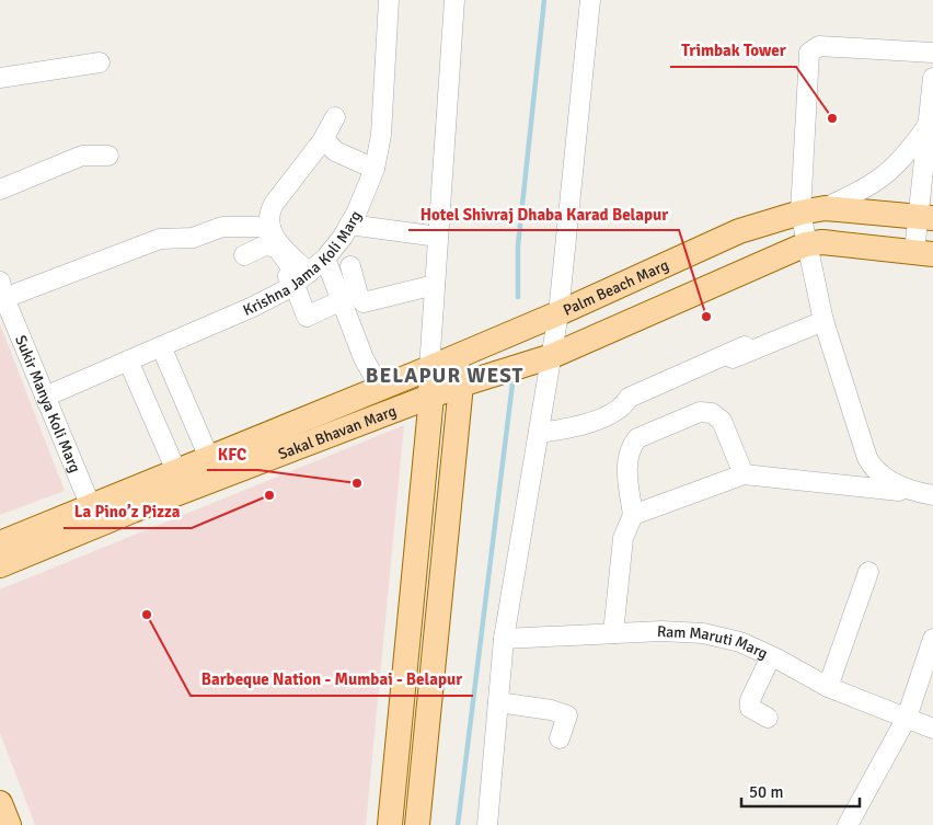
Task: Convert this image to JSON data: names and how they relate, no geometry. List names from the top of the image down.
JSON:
{
  "streets": {
    "main road": ["Palm Beach Marg", "Sakal Bhavan Marg"],
    "street": ["Krishna Jama Koli Marg", "Sukir Manya Koli Marg", "Ram Maruti Marg"]
  },
  "crossings": [
    ["Krishna Jama Koli Marg", "Sukir Manya Koli Marg"],
    ["Palm Beach Marg", "Sakal Bhavan Marg"],
    ["Sukir Manya Koli Marg", "Sakal Bhavan Marg"]
  ],
  "districts": ["BELAPUR WEST"],
  "places": [
    "Trimbak Tower",
    "Hotel Shivraj Dhaba Karad Belapur",
    "KFC",
    "La Pino’z Pizza",
    "Barbeque Nation - Mumbai - Belapur"
  ],
  "scale_bar": "50 m"
}
